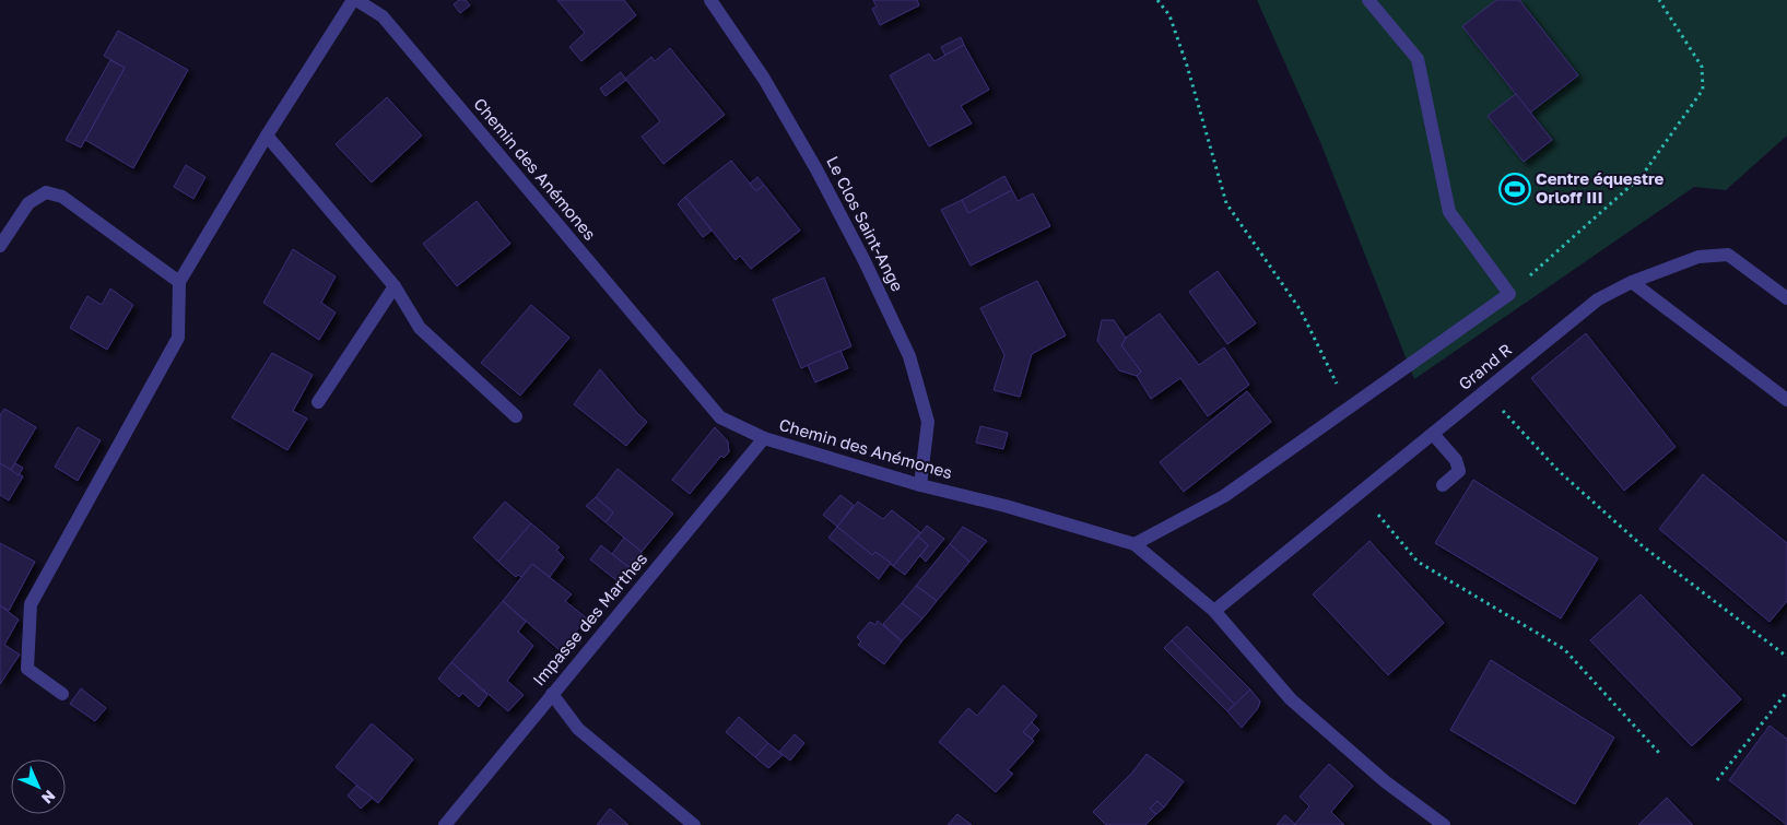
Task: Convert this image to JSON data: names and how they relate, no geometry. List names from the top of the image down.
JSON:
{
  "streets": {
    "street": [
      "Chemin des Anémones",
      "Le Clos Saint-Ange",
      "Grand R",
      "Impasse des Marthes"
    ]
  },
  "crossings": [
    ["Chemin des Anémones", "Le Clos Saint-Ange"],
    ["Chemin des Anémones", "Grand R"],
    ["Chemin des Anémones", "Impasse des Marthes"]
  ],
  "places": {
    "sports": ["Centre équestre Orloff III"]
  },
  "north": "bottom right"
}
